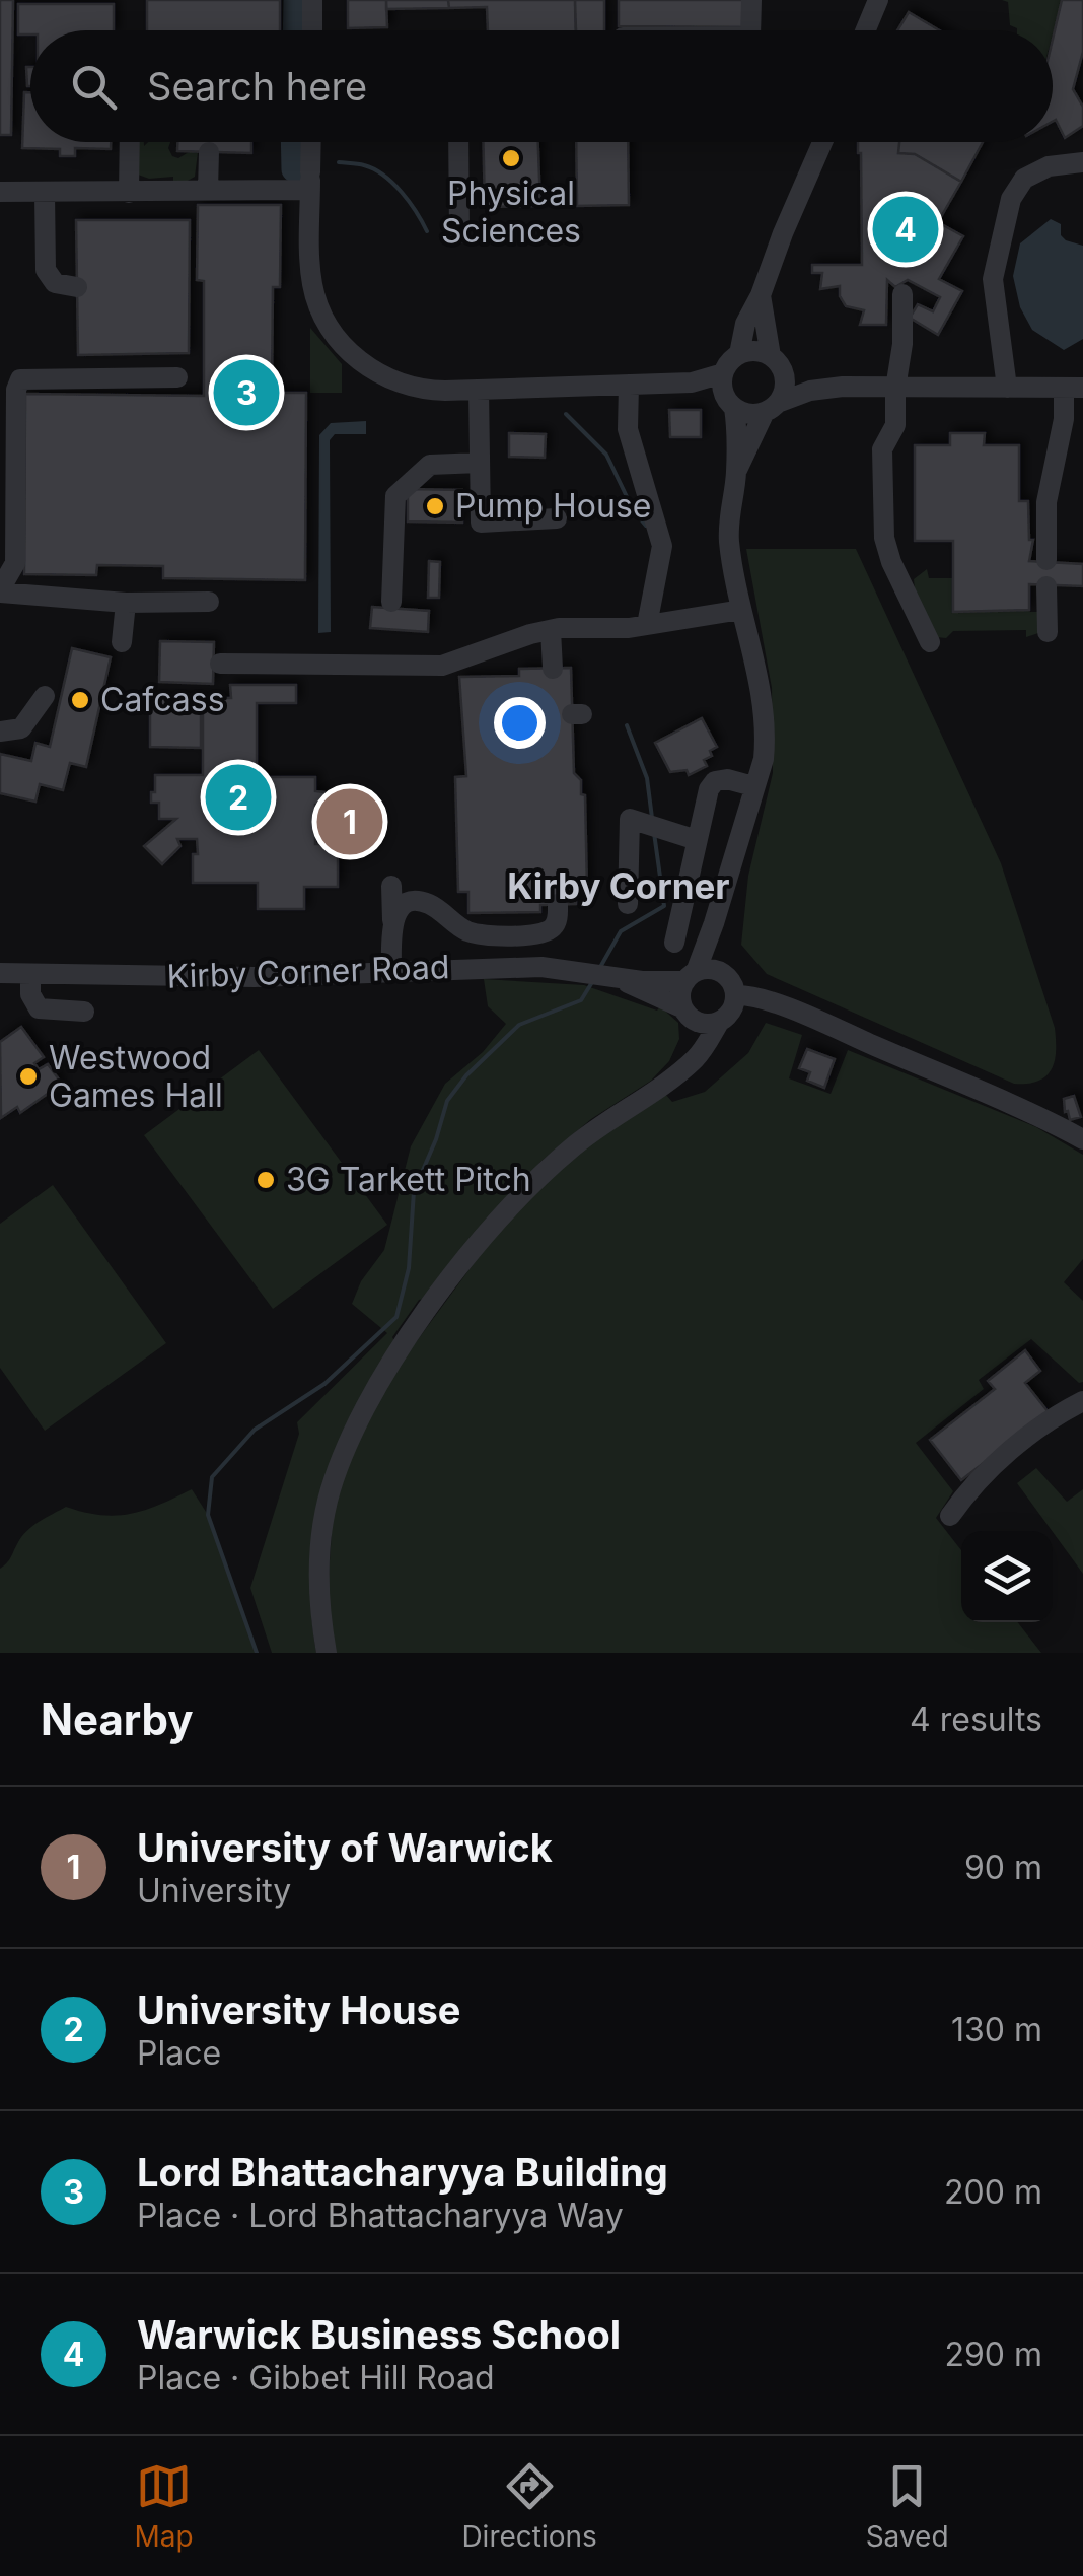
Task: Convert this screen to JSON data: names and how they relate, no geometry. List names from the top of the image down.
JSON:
{
  "streets": {
    "street": ["Kirby Corner Road"]
  },
  "districts": ["Kirby Corner"],
  "places": [
    "Physical Sciences",
    "Pump House",
    "Cafcass",
    "Westwood Games Hall",
    "3G Tarkett Pitch"
  ],
  "page": {
    "search": "Search here",
    "pins": [
      "4",
      "3",
      "2",
      "1"
    ],
    "heading": ["Nearby", "4 results"],
    "list": [
      {
        "mark": "1",
        "name": "University of Warwick",
        "note": "University",
        "value": "90 m"
      },
      {
        "mark": "2",
        "name": "University House",
        "note": "Place",
        "value": "130 m"
      },
      {
        "mark": "3",
        "name": "Lord Bhattacharyya Building",
        "note": "Place · Lord Bhattacharyya Way",
        "value": "200 m"
      },
      {
        "mark": "4",
        "name": "Warwick Business School",
        "note": "Place · Gibbet Hill Road",
        "value": "290 m"
      }
    ],
    "nav": ["Map", "Directions", "Saved"]
  }
}
